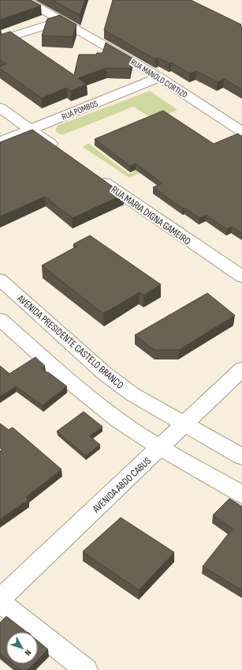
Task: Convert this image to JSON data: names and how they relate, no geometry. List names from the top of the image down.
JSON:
{
  "streets": {
    "street": [
      "RUA MANOLO CORTIZO",
      "RUA POMBOS",
      "RUA MARIA DIGNA GAMEIRO",
      "AVENIDA PRESIDENTE CASTELO BRANCO",
      "AVENIDA ABDO CABUS"
    ]
  },
  "crossings": [
    ["RUA MANOLO CORTIZO", "RUA POMBOS"],
    ["AVENIDA PRESIDENTE CASTELO BRANCO", "AVENIDA ABDO CABUS"]
  ],
  "north": "bottom right"
}
